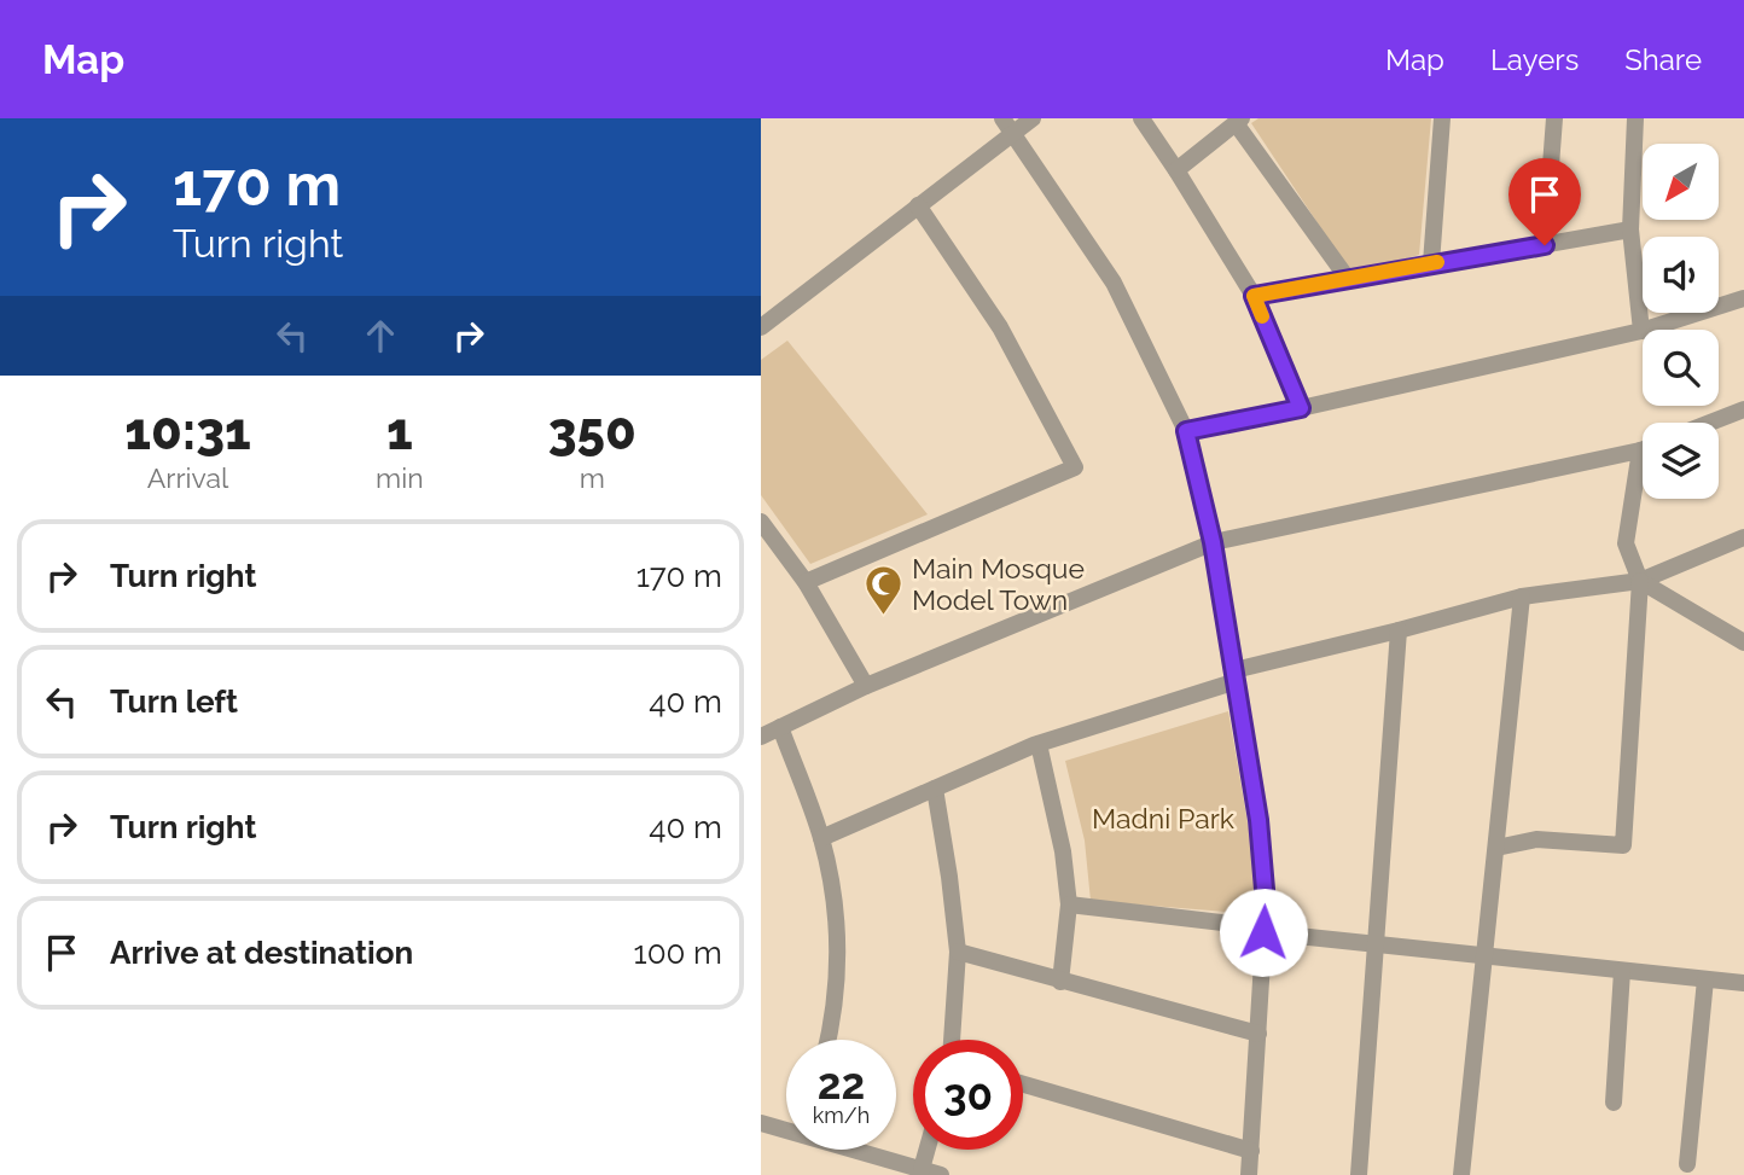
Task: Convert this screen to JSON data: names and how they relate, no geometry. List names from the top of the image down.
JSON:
{
  "parks": ["Madni Park"],
  "places": {
    "mosque": ["Main Mosque Model Town"]
  },
  "north": "bottom left",
  "page": {
    "header": "Map",
    "nav": ["Map", "Layers", "Share"],
    "turn": ["170 m", "Turn right"],
    "eta": [
      "10:31",
      "Arrival",
      "1",
      "min",
      "350",
      "m"
    ],
    "list": [
      {
        "name": "Turn right",
        "value": "170 m"
      },
      {
        "name": "Turn left",
        "value": "40 m"
      },
      {
        "name": "Turn right",
        "value": "40 m"
      },
      {
        "name": "Arrive at destination",
        "value": "100 m"
      }
    ],
    "speed": "22 km/h",
    "limit": "30"
  }
}
